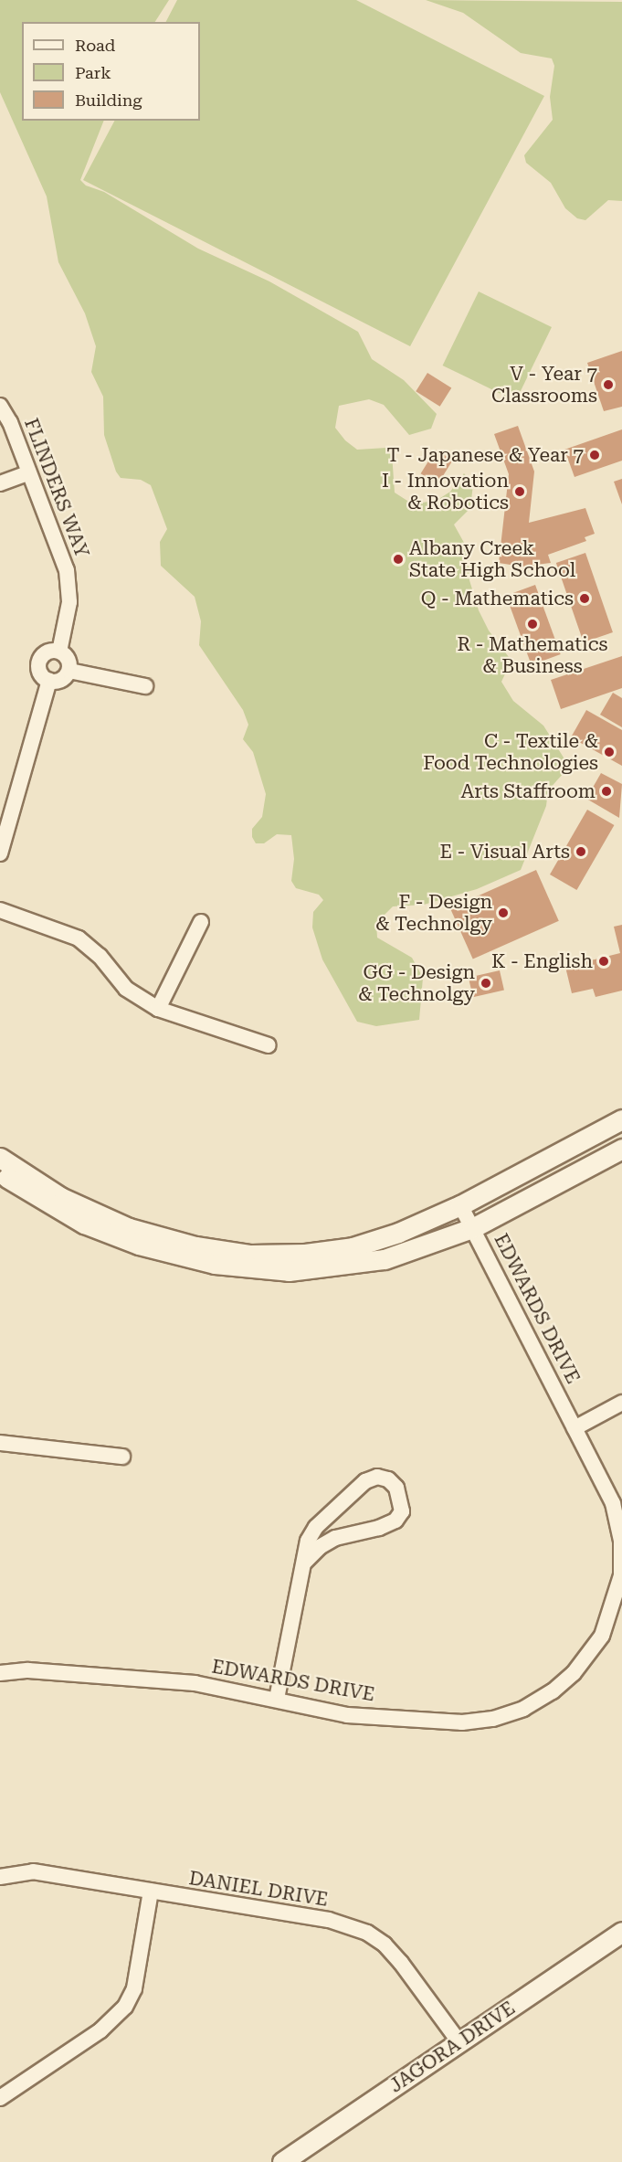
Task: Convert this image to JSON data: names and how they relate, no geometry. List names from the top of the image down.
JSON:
{
  "streets": {
    "street": [
      "FLINDERS WAY",
      "EDWARDS DRIVE",
      "DANIEL DRIVE",
      "JAGORA DRIVE"
    ]
  },
  "crossings": [
    ["DANIEL DRIVE", "JAGORA DRIVE"]
  ],
  "places": [
    "V - Year 7 Classrooms",
    "T - Japanese & Year 7",
    "I - Innovation & Robotics",
    "Albany Creek State High School",
    "Q - Mathematics",
    "R - Mathematics & Business",
    "C - Textile & Food Technologies",
    "Arts Staffroom",
    "E - Visual Arts",
    "F - Design & Technolgy",
    "K - English",
    "GG - Design & Technolgy"
  ],
  "legend": ["Road", "Park", "Building"]
}
